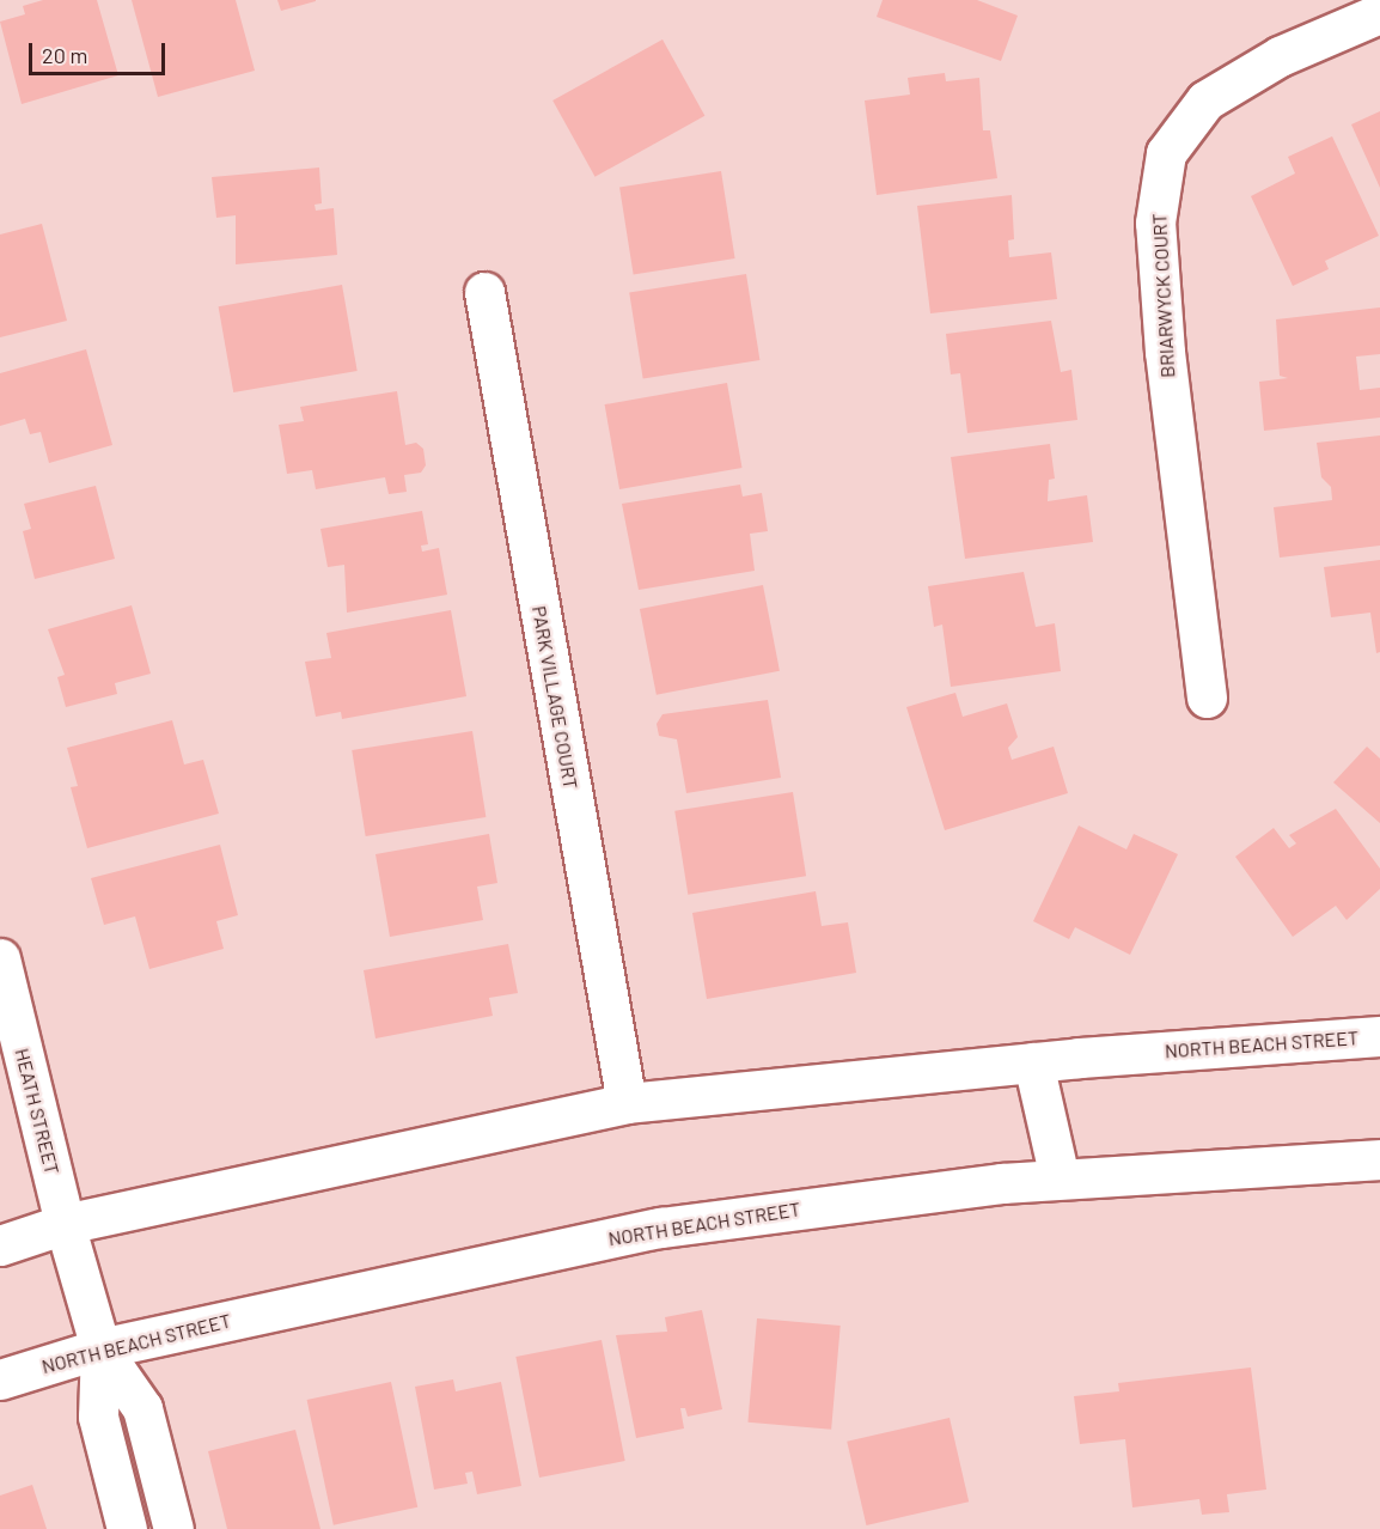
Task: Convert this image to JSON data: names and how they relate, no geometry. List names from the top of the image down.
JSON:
{
  "streets": {
    "main road": [
      "BRIARWYCK COURT",
      "PARK VILLAGE COURT",
      "NORTH BEACH STREET",
      "HEATH STREET"
    ]
  },
  "crossings": [
    ["PARK VILLAGE COURT", "NORTH BEACH STREET"],
    ["NORTH BEACH STREET", "HEATH STREET"]
  ],
  "scale_bar": "20 m"
}
